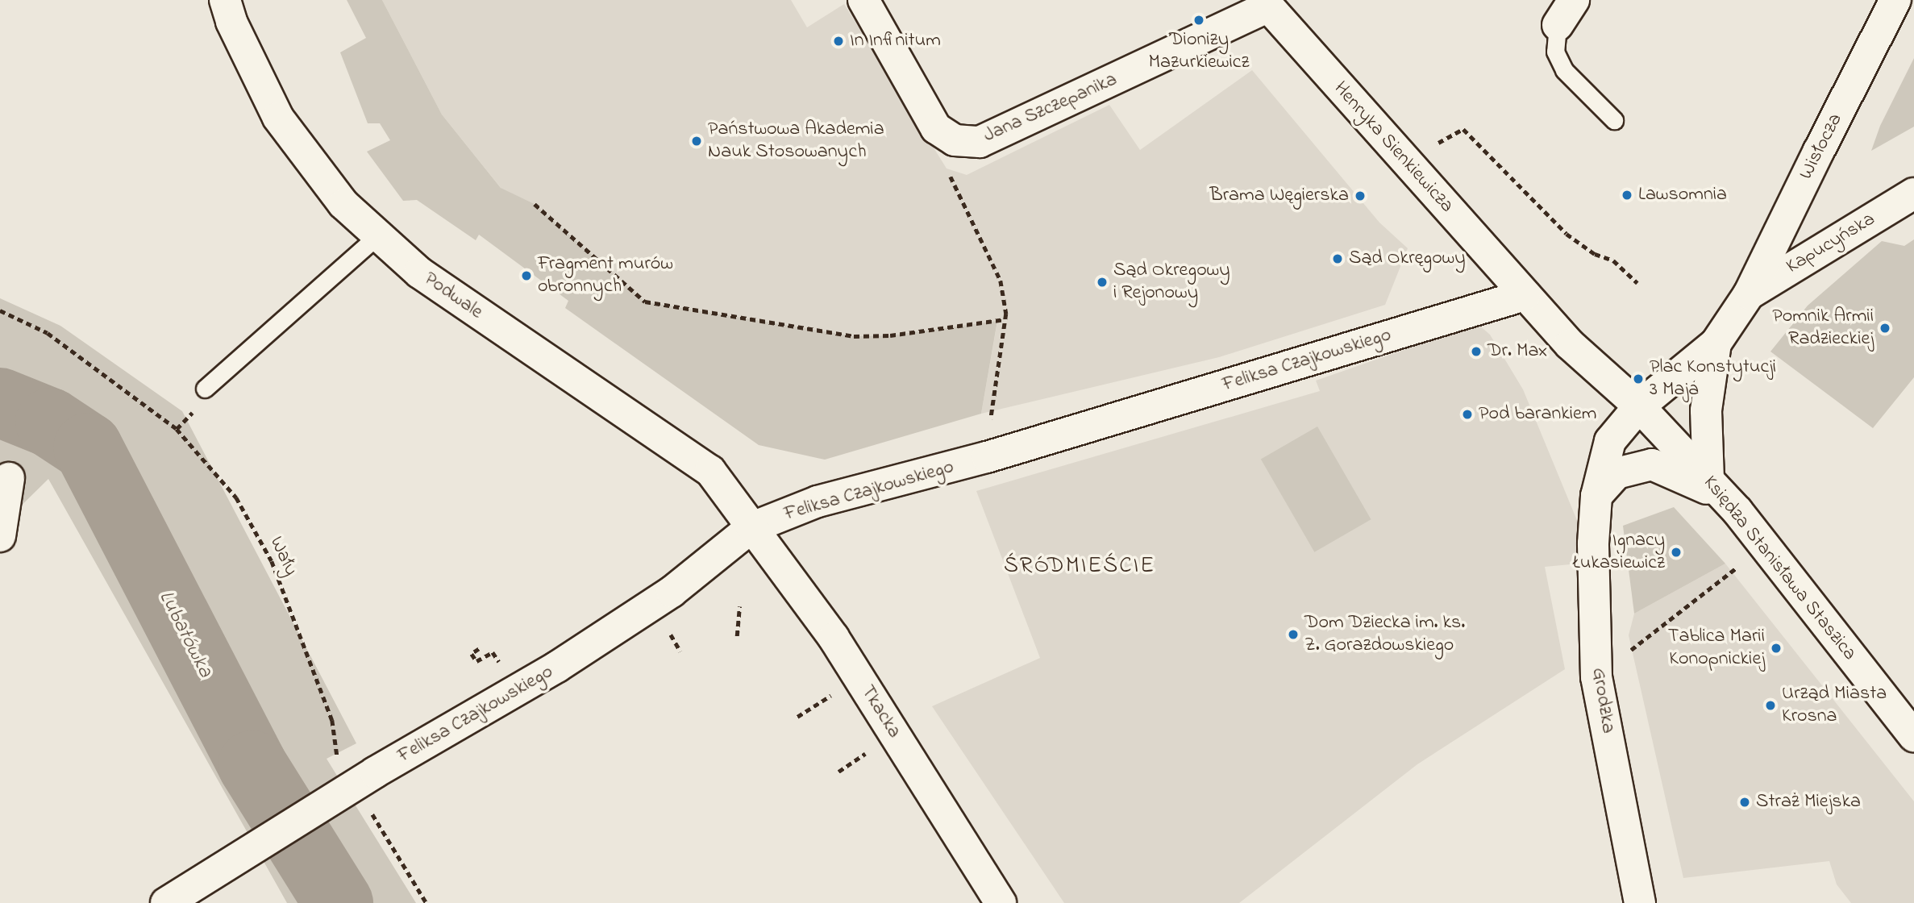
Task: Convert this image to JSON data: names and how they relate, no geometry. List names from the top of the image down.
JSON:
{
  "streets": {
    "street": [
      "Jana Szczepanika",
      "Wisłocza",
      "Henryka Sienkiewicza",
      "Kapucyńska",
      "Podwale",
      "Feliksa Czajkowskiego",
      "Księdza Stanisława Staszica",
      "Grodzka",
      "Tkacka"
    ],
    "path": ["Wały"]
  },
  "crossings": [
    ["Jana Szczepanika", "Henryka Sienkiewicza"],
    ["Wisłocza", "Kapucyńska"],
    ["Henryka Sienkiewicza", "Feliksa Czajkowskiego"],
    ["Podwale", "Feliksa Czajkowskiego"],
    ["Podwale", "Tkacka"],
    ["Feliksa Czajkowskiego", "Wały"],
    ["Feliksa Czajkowskiego", "Tkacka"],
    ["Księdza Stanisława Staszica", "Grodzka"]
  ],
  "districts": ["ŚRÓDMIEŚCIE"],
  "water": ["Lubatówka"],
  "places": [
    "Dionizy Mazurkiewicz",
    "In Infinitum",
    "Państwowa Akademia Nauk Stosowanych",
    "Lawsomnia",
    "Brama Węgierska",
    "Sąd Okręgowy",
    "Fragment murów obronnych",
    "Sąd Okregowy i Rejonowy",
    "Pomnik Armii Radzieckiej",
    "Dr. Max",
    "Plac Konstytucji 3 Maja",
    "Pod barankiem",
    "Ignacy Łukasiewicz",
    "Dom Dziecka im. ks. Z. Gorazdowskiego",
    "Tablica Marii Konopnickiej",
    "Urząd Miasta Krosna",
    "Straż Miejska"
  ]
}
